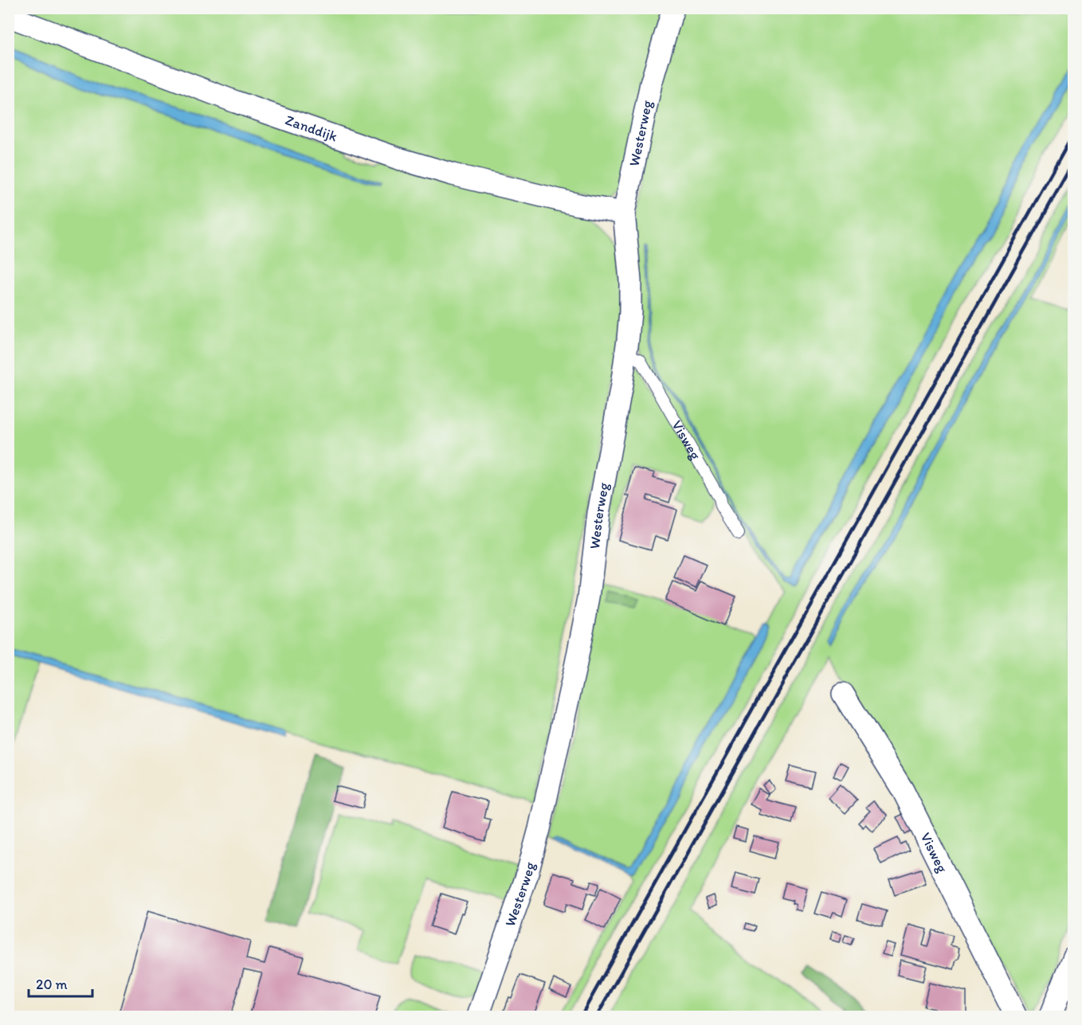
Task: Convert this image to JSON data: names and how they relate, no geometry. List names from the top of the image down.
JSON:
{
  "streets": {
    "street": ["Zanddijk", "Westerweg", "Visweg"]
  },
  "crossings": [
    ["Zanddijk", "Westerweg"],
    ["Westerweg", "Visweg"]
  ],
  "scale_bar": "20 m"
}
